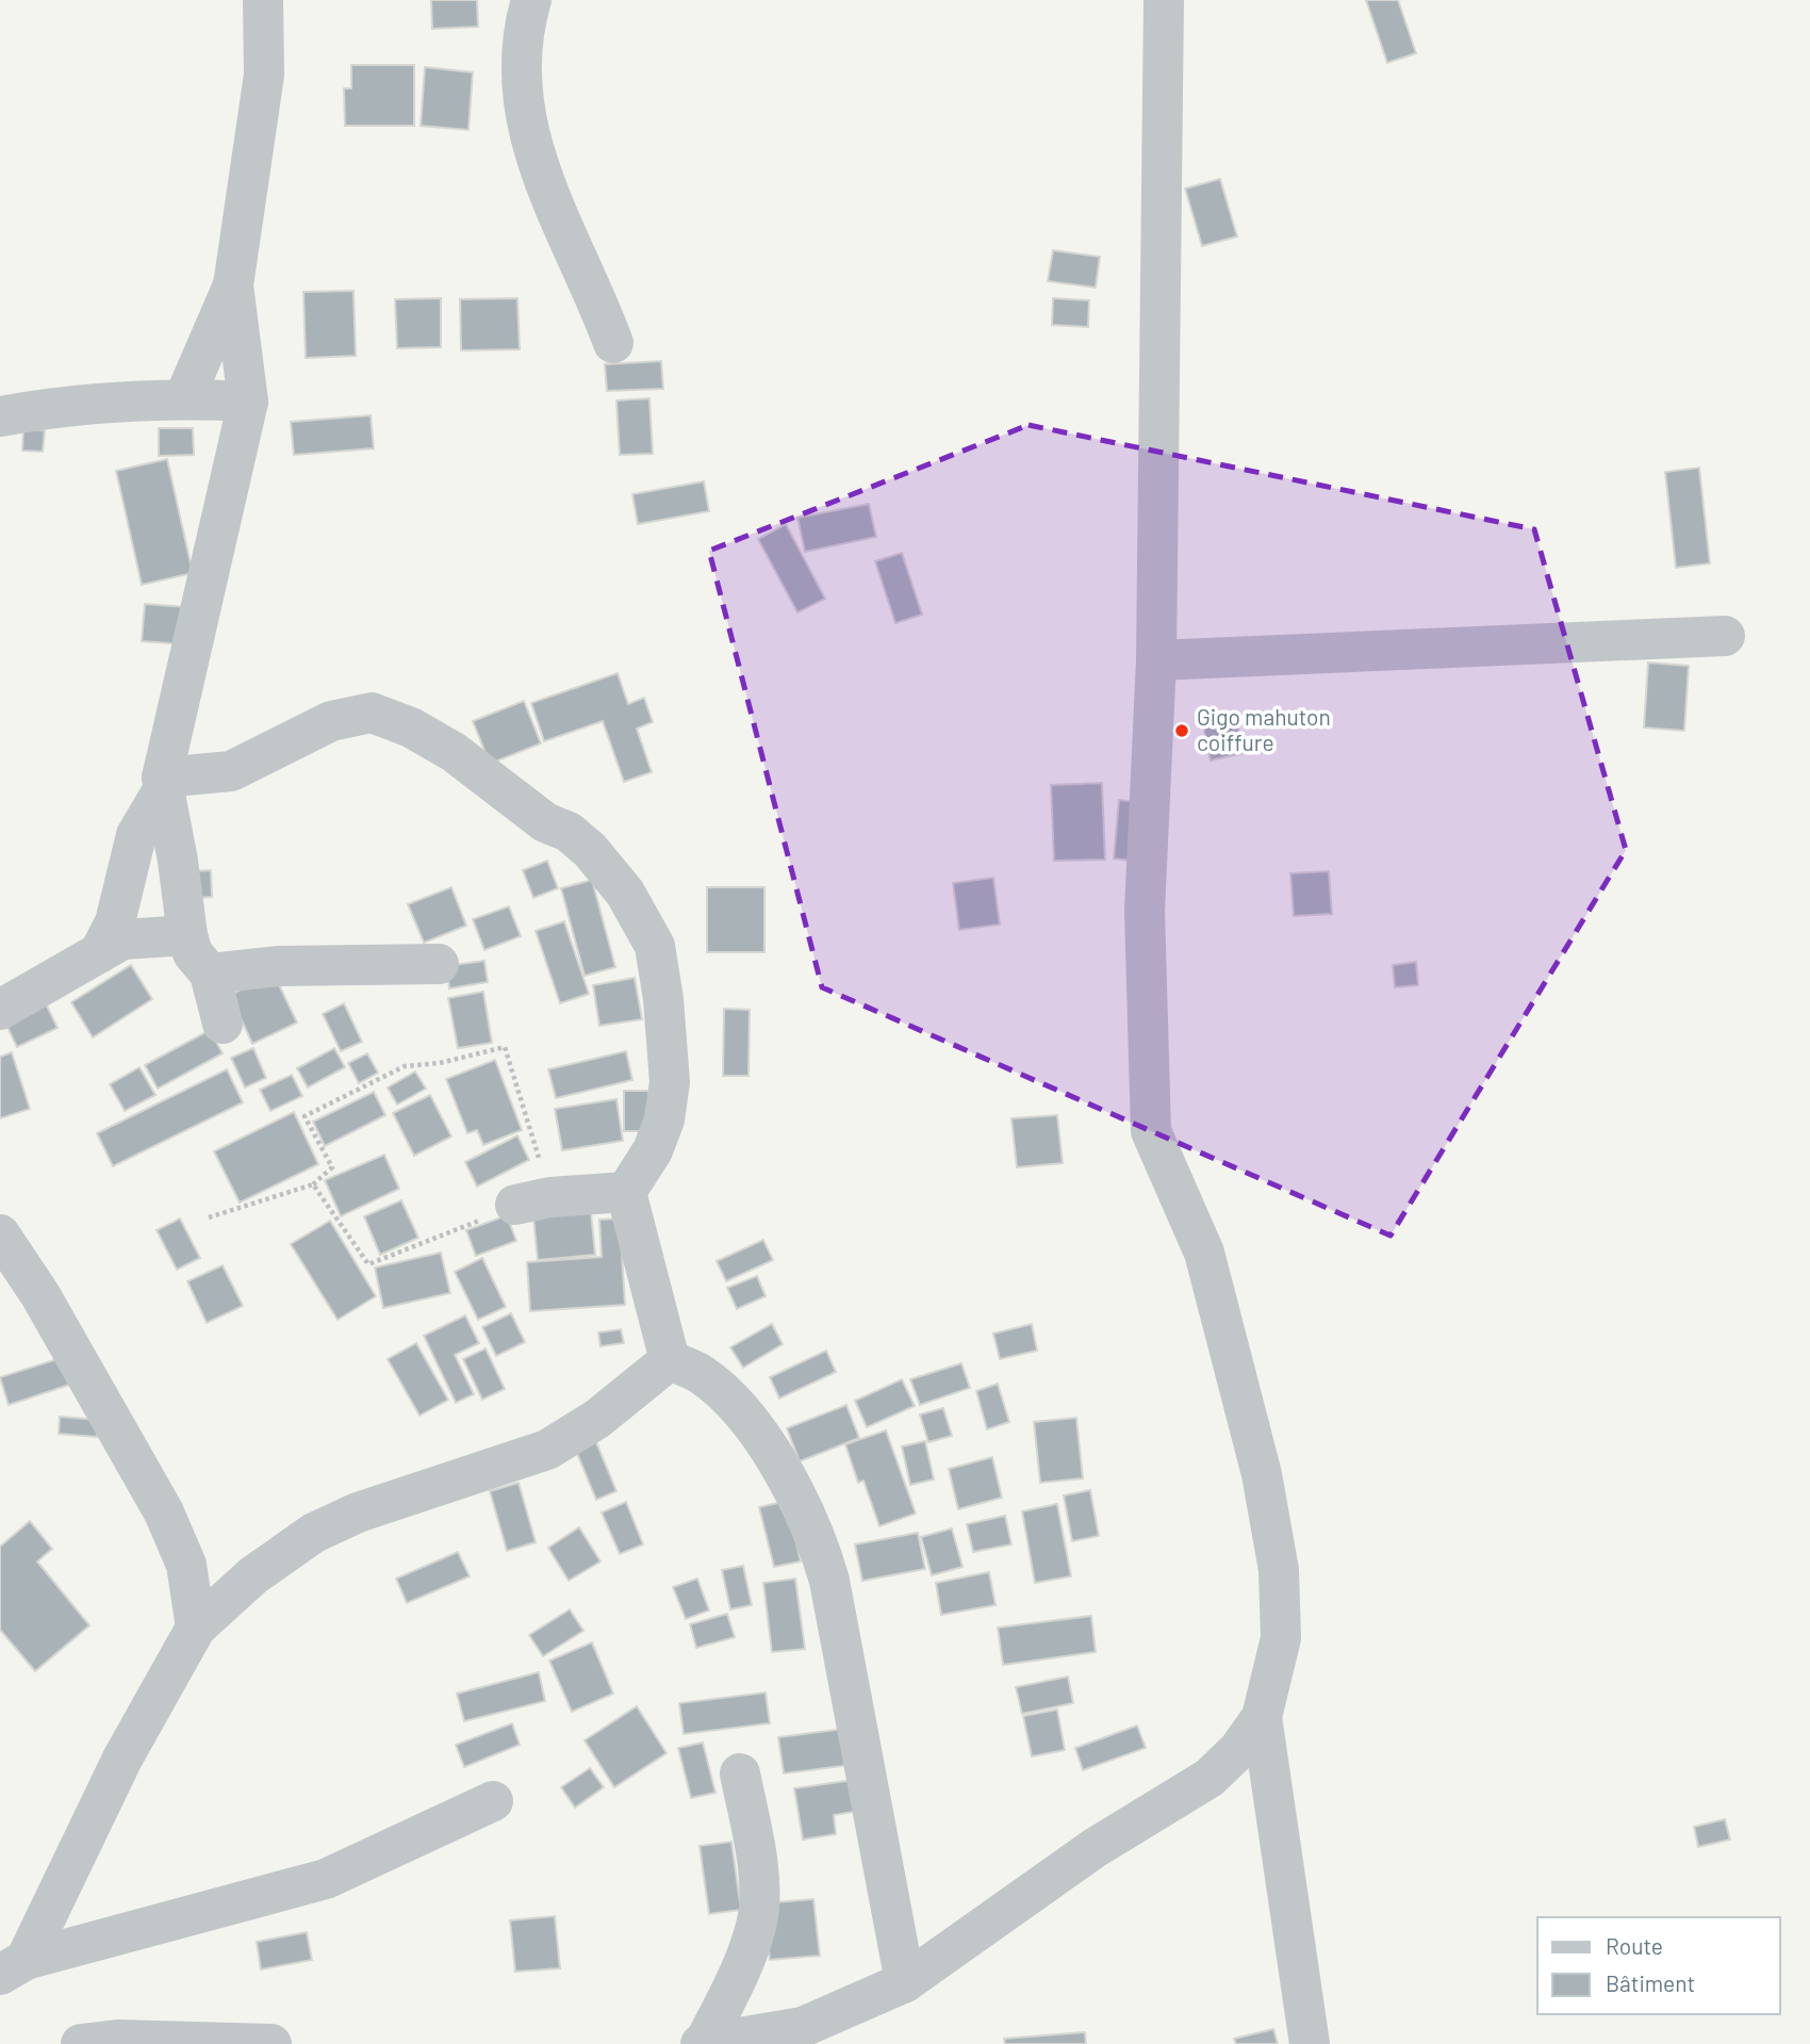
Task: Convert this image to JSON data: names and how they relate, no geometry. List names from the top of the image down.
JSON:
{
  "places": ["Gigo mahuton coiffure"],
  "legend": ["Route", "Bâtiment"]
}
